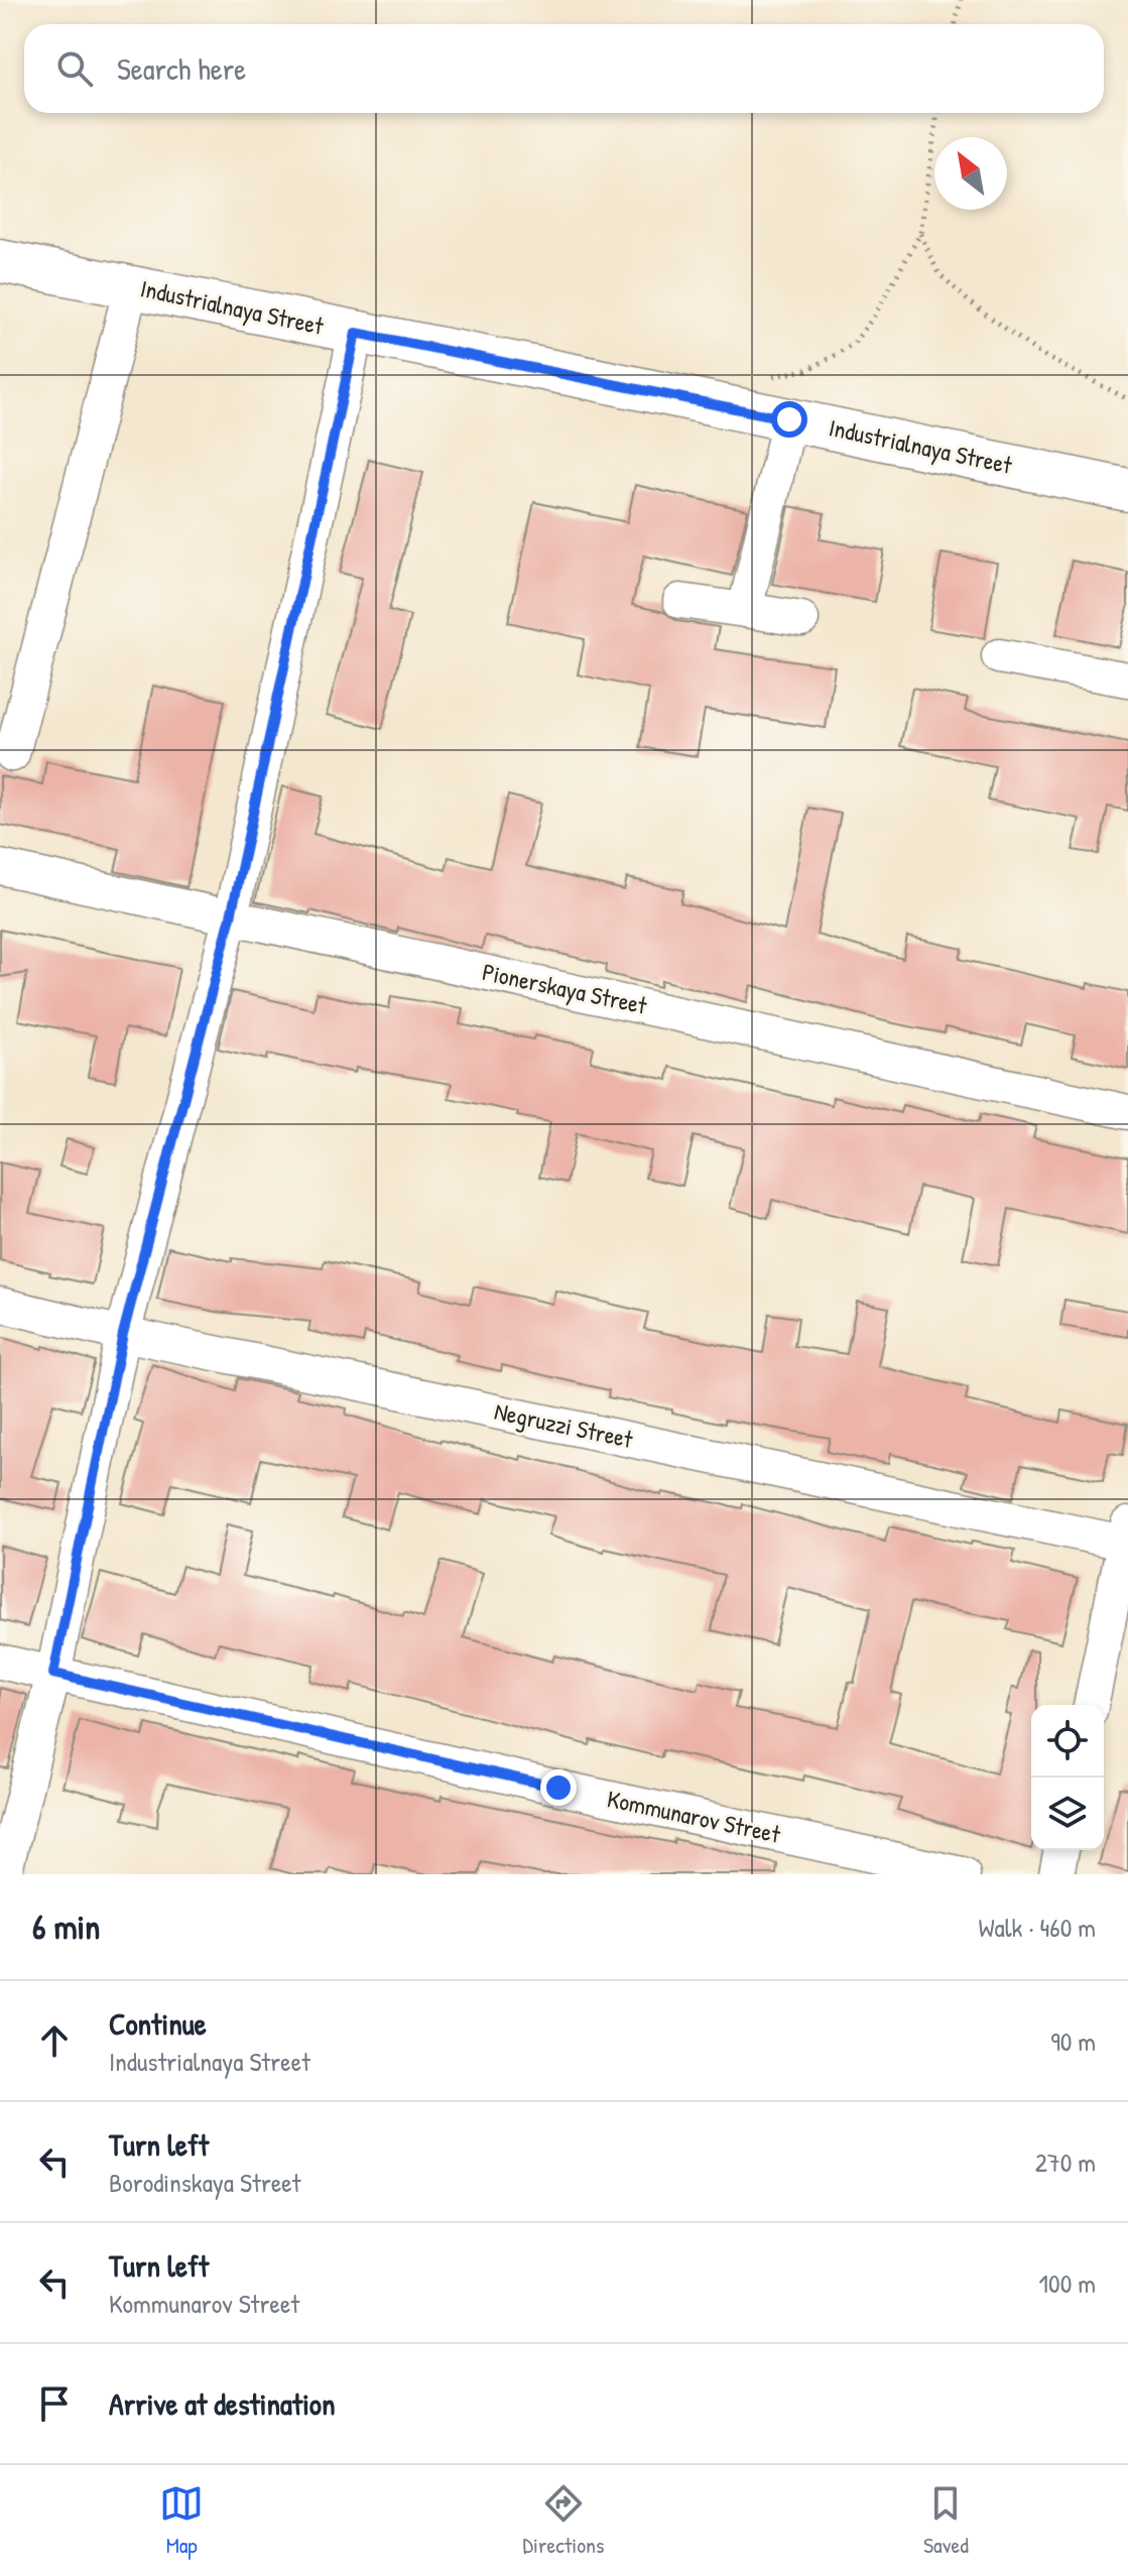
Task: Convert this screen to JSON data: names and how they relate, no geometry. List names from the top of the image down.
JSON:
{
  "streets": {
    "main road": ["Industrialnaya Street"],
    "street": ["Pionerskaya Street", "Negruzzi Street", "Kommunarov Street"]
  },
  "north": "top left",
  "page": {
    "search": "Search here",
    "heading": ["6 min", "Walk · 460 m"],
    "list": [
      ["Continue", "Industrialnaya Street", "90 m"],
      ["Turn left", "Borodinskaya Street", "270 m"],
      ["Turn left", "Kommunarov Street", "100 m"],
      "Arrive at destination"
    ],
    "nav": ["Map", "Directions", "Saved"]
  }
}
